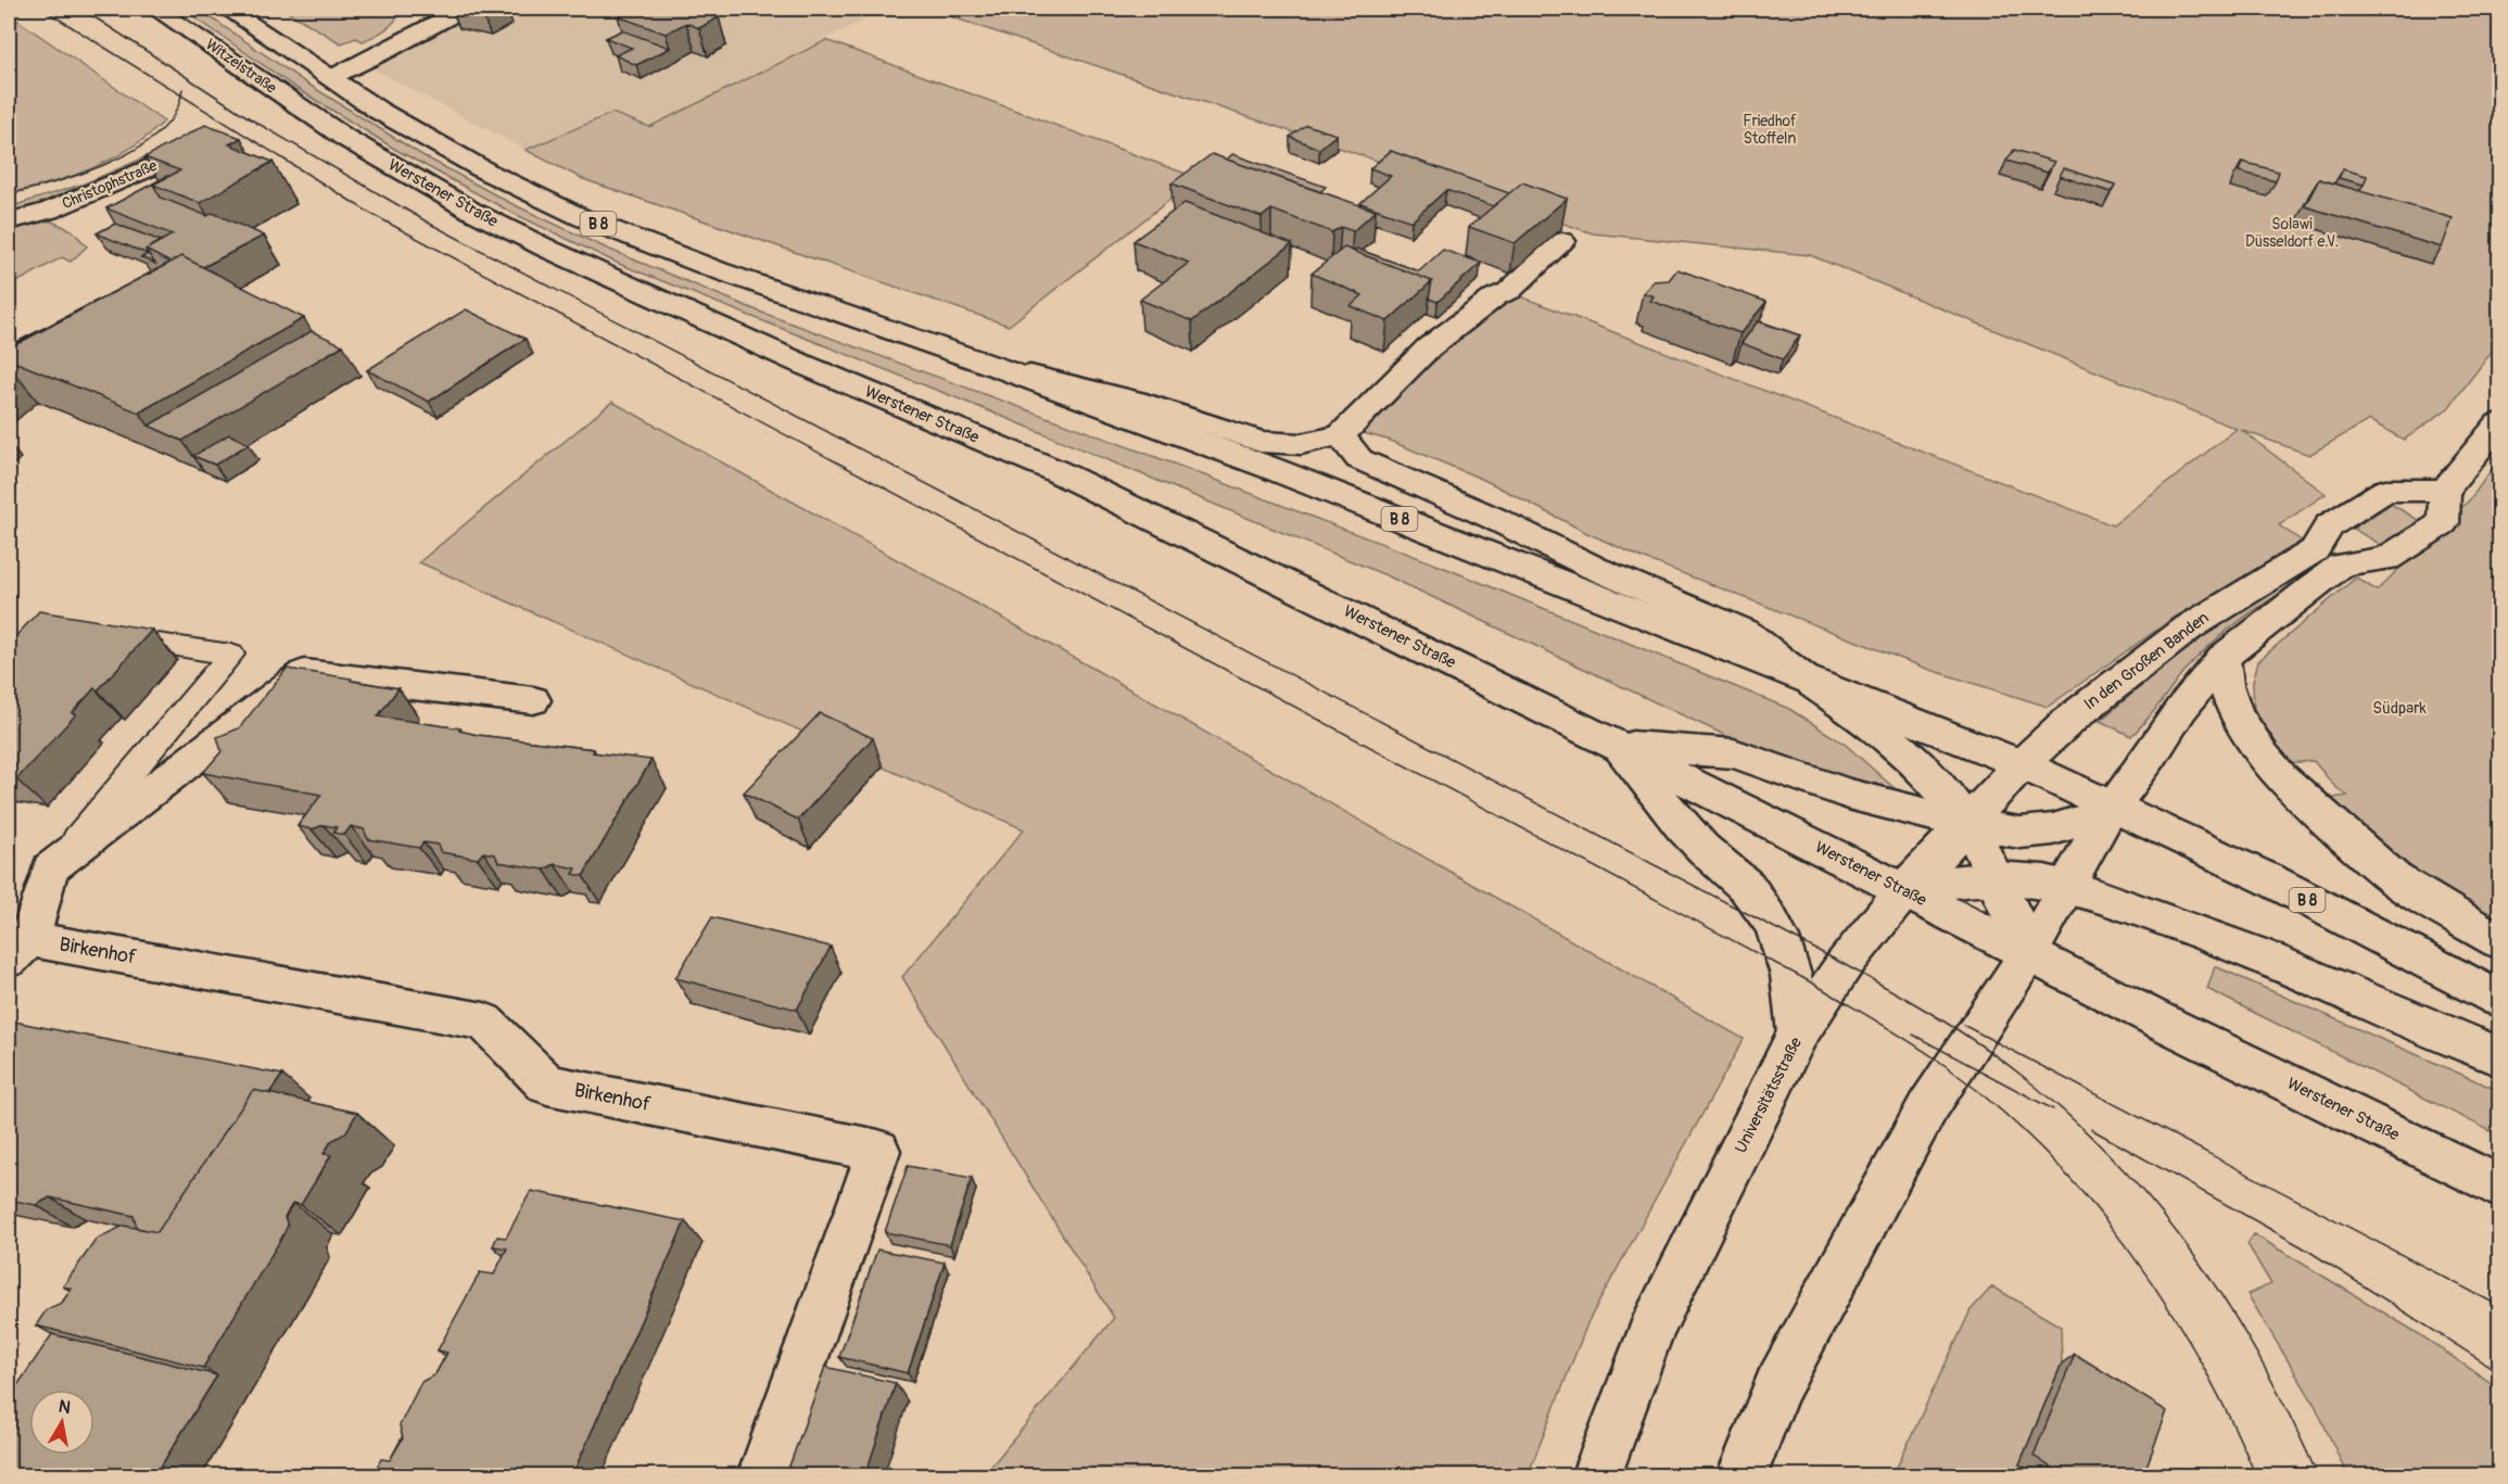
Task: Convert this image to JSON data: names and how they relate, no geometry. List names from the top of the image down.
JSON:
{
  "streets": {
    "main road": [
      "Witzelstraße",
      "Christophstraße",
      "Werstener Straße",
      "B 8",
      "In den Großen Banden",
      "Birkenhof",
      "Universitätsstraße"
    ]
  },
  "crossings": [
    ["Witzelstraße", "Werstener Straße"],
    ["Werstener Straße", "Universitätsstraße"],
    ["B 8", "In den Großen Banden"],
    ["B 8", "Universitätsstraße"],
    ["In den Großen Banden", "Universitätsstraße"]
  ],
  "parks": ["Friedhof Stoffeln", "Solawi Düsseldorf e.V.", "Südpark"],
  "north": "top"
}
